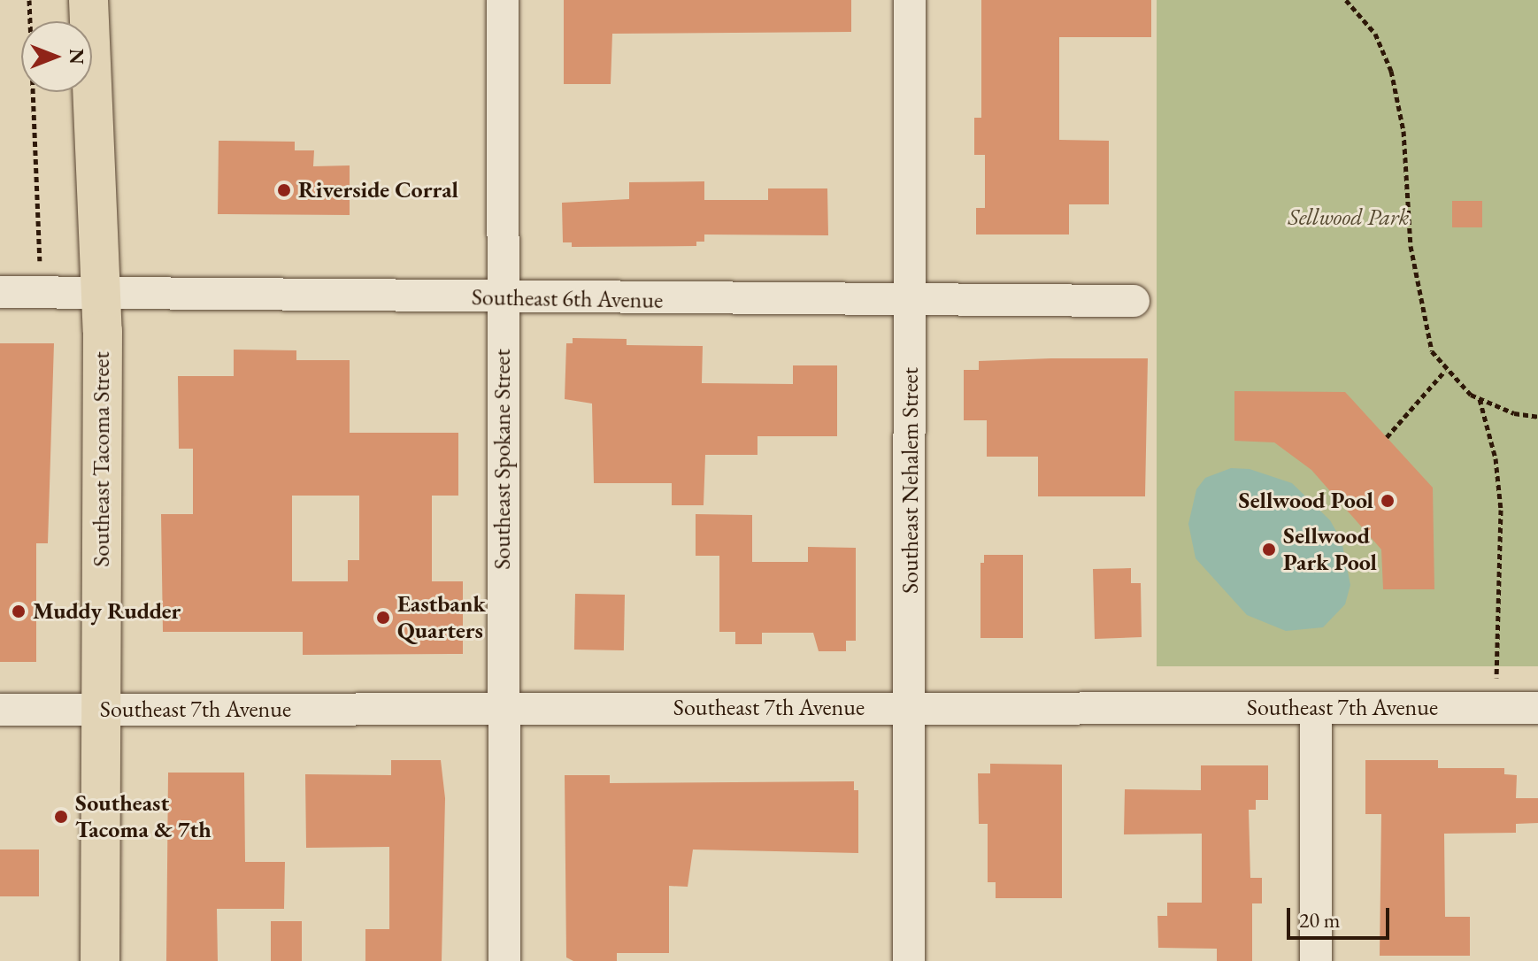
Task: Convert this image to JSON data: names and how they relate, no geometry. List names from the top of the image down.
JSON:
{
  "streets": {
    "main road": ["Southeast Tacoma Street"],
    "street": [
      "Southeast 6th Avenue",
      "Southeast Spokane Street",
      "Southeast Nehalem Street",
      "Southeast 7th Avenue"
    ]
  },
  "crossings": [
    ["Southeast 6th Avenue", "Southeast Tacoma Street"],
    ["Southeast 6th Avenue", "Southeast Spokane Street"],
    ["Southeast 6th Avenue", "Southeast Nehalem Street"],
    ["Southeast Tacoma Street", "Southeast 7th Avenue"],
    ["Southeast Spokane Street", "Southeast 7th Avenue"],
    ["Southeast Nehalem Street", "Southeast 7th Avenue"]
  ],
  "parks": ["Sellwood Park"],
  "places": [
    "Riverside Corral",
    "Sellwood Pool",
    "Sellwood Park Pool",
    "Muddy Rudder",
    "Eastbank Quarters",
    "Southeast Tacoma & 7th"
  ],
  "scale_bar": "20 m",
  "north": "right"
}
